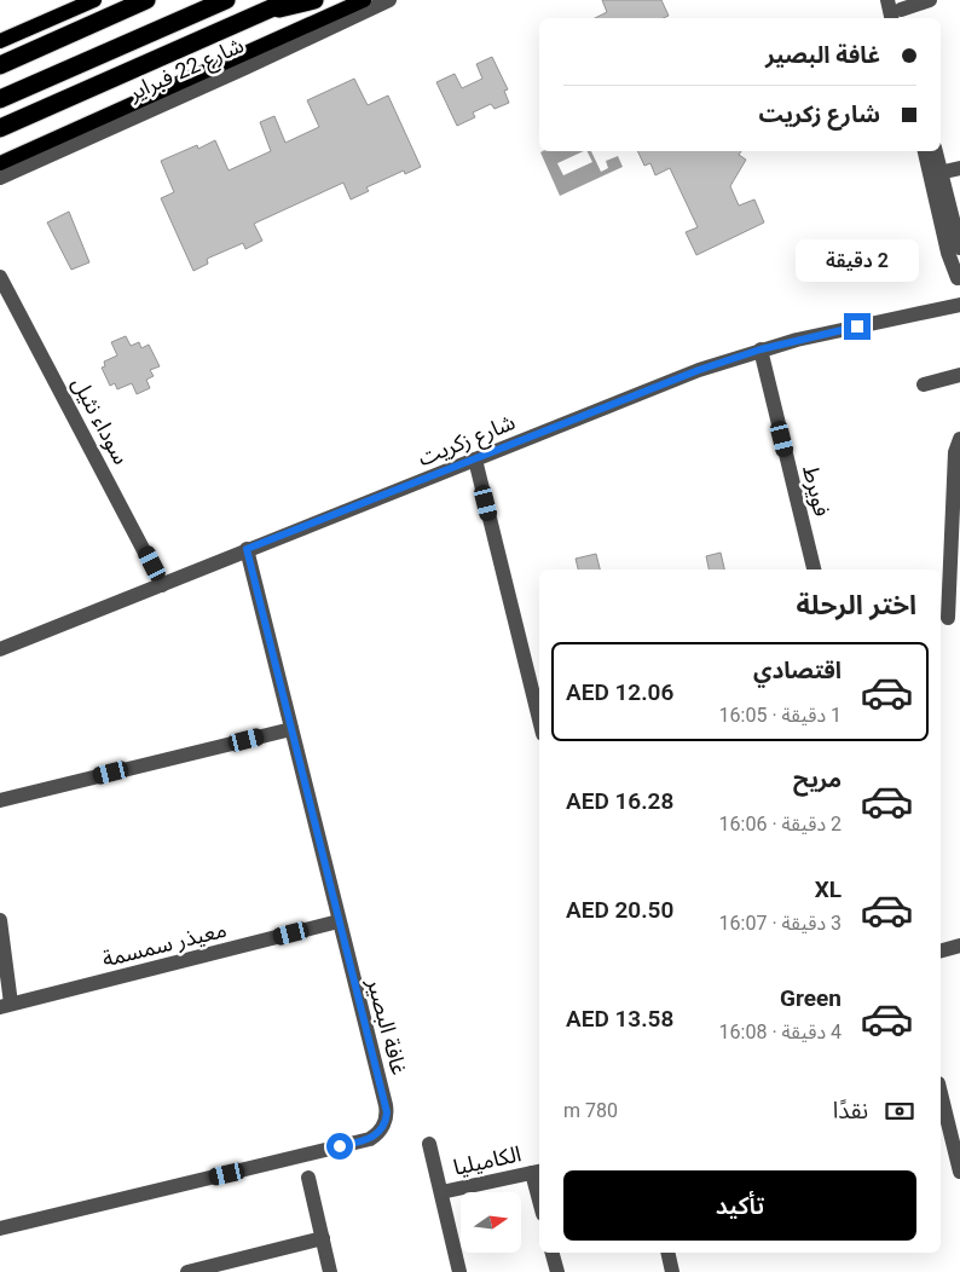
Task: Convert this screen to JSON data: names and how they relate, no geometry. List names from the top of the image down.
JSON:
{
  "streets": {
    "highway": ["شارع 22 فبراير"],
    "street": [
      "سوداء نثيل",
      "شارع زكريت",
      "فويرط",
      "معيذر سمسمة",
      "غافة البصير",
      "الكاميليا"
    ]
  },
  "crossings": [
    ["سوداء نثيل", "شارع زكريت"],
    ["شارع زكريت", "فويرط"],
    ["شارع زكريت", "غافة البصير"],
    ["معيذر سمسمة", "غافة البصير"]
  ],
  "north": "right",
  "page": {
    "banner": ["غافة البصير", "شارع زكريت"],
    "bubble": "2 دقيقة",
    "heading": "اختر الرحلة",
    "list": [
      {
        "name": "اقتصادي",
        "note": "1 دقيقة · 16:05",
        "value": "AED 12.06"
      },
      {
        "name": "مريح",
        "note": "2 دقيقة · 16:06",
        "value": "AED 16.28"
      },
      {
        "name": "XL",
        "note": "3 دقيقة · 16:07",
        "value": "AED 20.50"
      },
      {
        "name": "Green",
        "note": "4 دقيقة · 16:08",
        "value": "AED 13.58"
      }
    ],
    "pay": ["نقدًا", "780 m"],
    "buttons": "تأكيد"
  }
}
